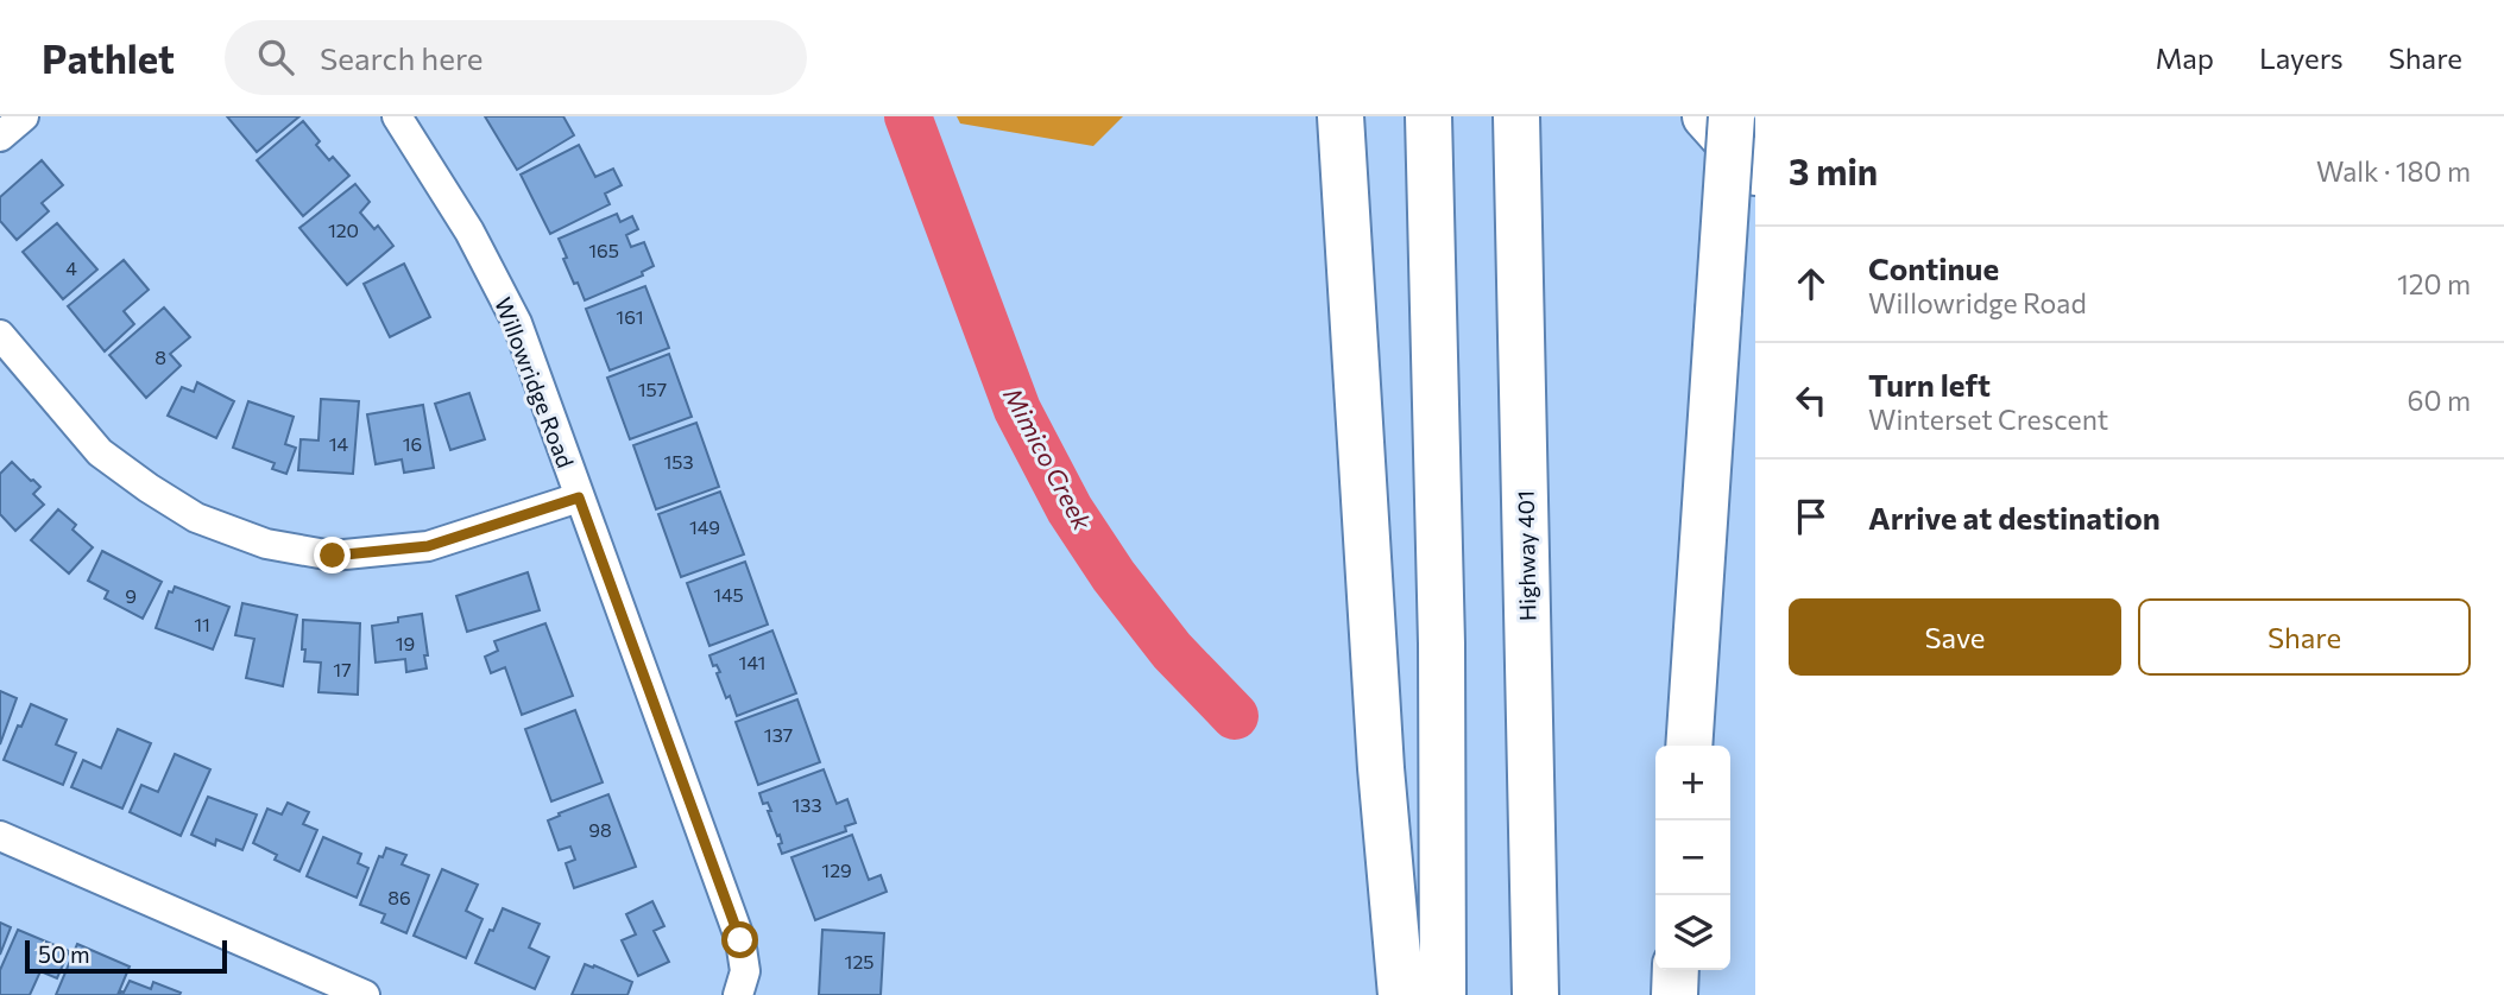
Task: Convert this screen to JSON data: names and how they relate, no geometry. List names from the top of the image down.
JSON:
{
  "streets": {
    "highway": ["Highway 401"],
    "street": ["Willowridge Road"]
  },
  "water": ["Mimico Creek"],
  "house_numbers": [
    "120",
    "165",
    "4",
    "161",
    "8",
    "157",
    "14",
    "16",
    "153",
    "149",
    "145",
    "9",
    "11",
    "19",
    "141",
    "17",
    "137",
    "133",
    "98",
    "129",
    "86",
    "125"
  ],
  "scale_bar": "50 m",
  "page": {
    "header": "Pathlet",
    "search": "Search here",
    "nav": ["Map", "Layers", "Share"],
    "heading": ["3 min", "Walk · 180 m"],
    "list": [
      ["Continue", "Willowridge Road", "120 m"],
      ["Turn left", "Winterset Crescent", "60 m"],
      "Arrive at destination"
    ],
    "buttons": ["Save", "Share"],
    "map_buttons": ["+", "−"],
    "scale": "50 m"
  }
}
